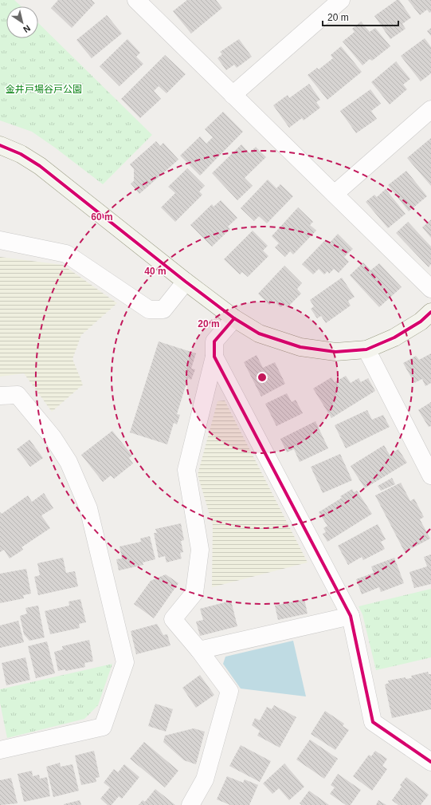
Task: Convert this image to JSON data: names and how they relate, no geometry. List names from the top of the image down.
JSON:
{
  "parks": ["金井戸場谷戸公園"],
  "scale_bar": "20 m",
  "north": "bottom right",
  "rings": ["60 m", "40 m", "20 m"]
}
